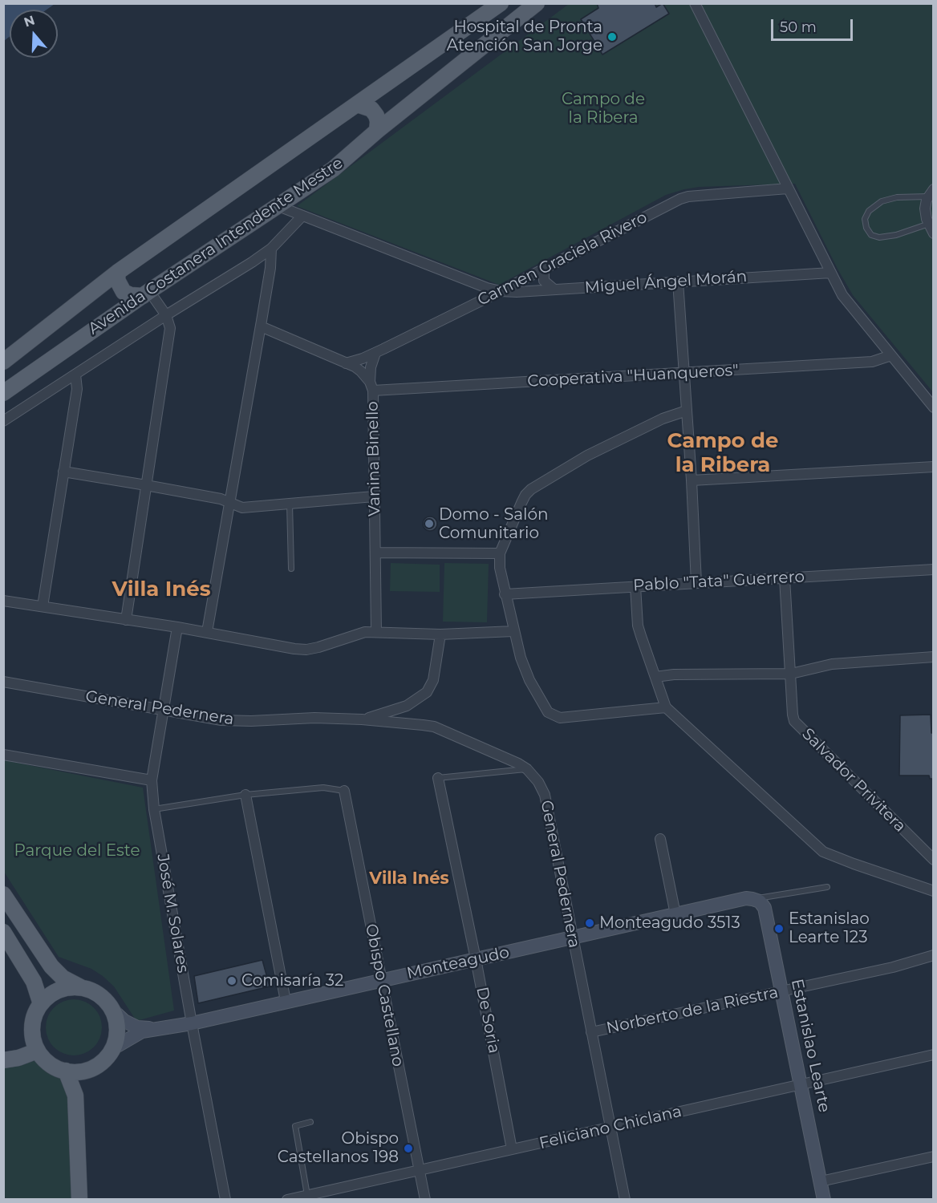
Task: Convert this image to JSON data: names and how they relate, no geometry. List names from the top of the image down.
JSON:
{
  "streets": {
    "main road": ["Avenida Costanera Intendente Mestre"],
    "street": [
      "Carmen Graciela Rivero",
      "Miguel Ángel Morán",
      "Cooperativa \"Huanqueros\"",
      "Vanina Binello",
      "Pablo \"Tata\" Guerrero",
      "General Pedernera",
      "Salvador Privitera",
      "José M. Solares",
      "Monteagudo",
      "Obispo Castellano",
      "Norberto de la Riestra",
      "De Soria",
      "Estanislao Learte",
      "Feliciano Chiclana"
    ]
  },
  "crossings": [
    ["Carmen Graciela Rivero", "Miguel Ángel Morán"],
    ["Carmen Graciela Rivero", "Vanina Binello"],
    ["Cooperativa \"Huanqueros\"", "Vanina Binello"],
    ["Pablo \"Tata\" Guerrero", "Salvador Privitera"],
    ["General Pedernera", "José M. Solares"],
    ["General Pedernera", "Monteagudo"],
    ["General Pedernera", "Norberto de la Riestra"],
    ["General Pedernera", "Feliciano Chiclana"],
    ["José M. Solares", "Monteagudo"],
    ["Monteagudo", "Obispo Castellano"],
    ["Monteagudo", "De Soria"],
    ["Monteagudo", "Estanislao Learte"],
    ["Obispo Castellano", "Feliciano Chiclana"],
    ["Norberto de la Riestra", "Estanislao Learte"],
    ["De Soria", "Feliciano Chiclana"],
    ["Estanislao Learte", "Feliciano Chiclana"]
  ],
  "districts": ["Campo de la Ribera", "Villa Inés", "Villa Inés"],
  "parks": ["Campo de la Ribera", "Parque del Este"],
  "places": [
    "Hospital de Pronta Atención San Jorge",
    "Domo - Salón Comunitario",
    "Monteagudo 3513",
    "Estanislao Learte 123",
    "Comisaría 32",
    "Obispo Castellanos 198"
  ],
  "scale_bar": "50 m",
  "north": "top"
}
